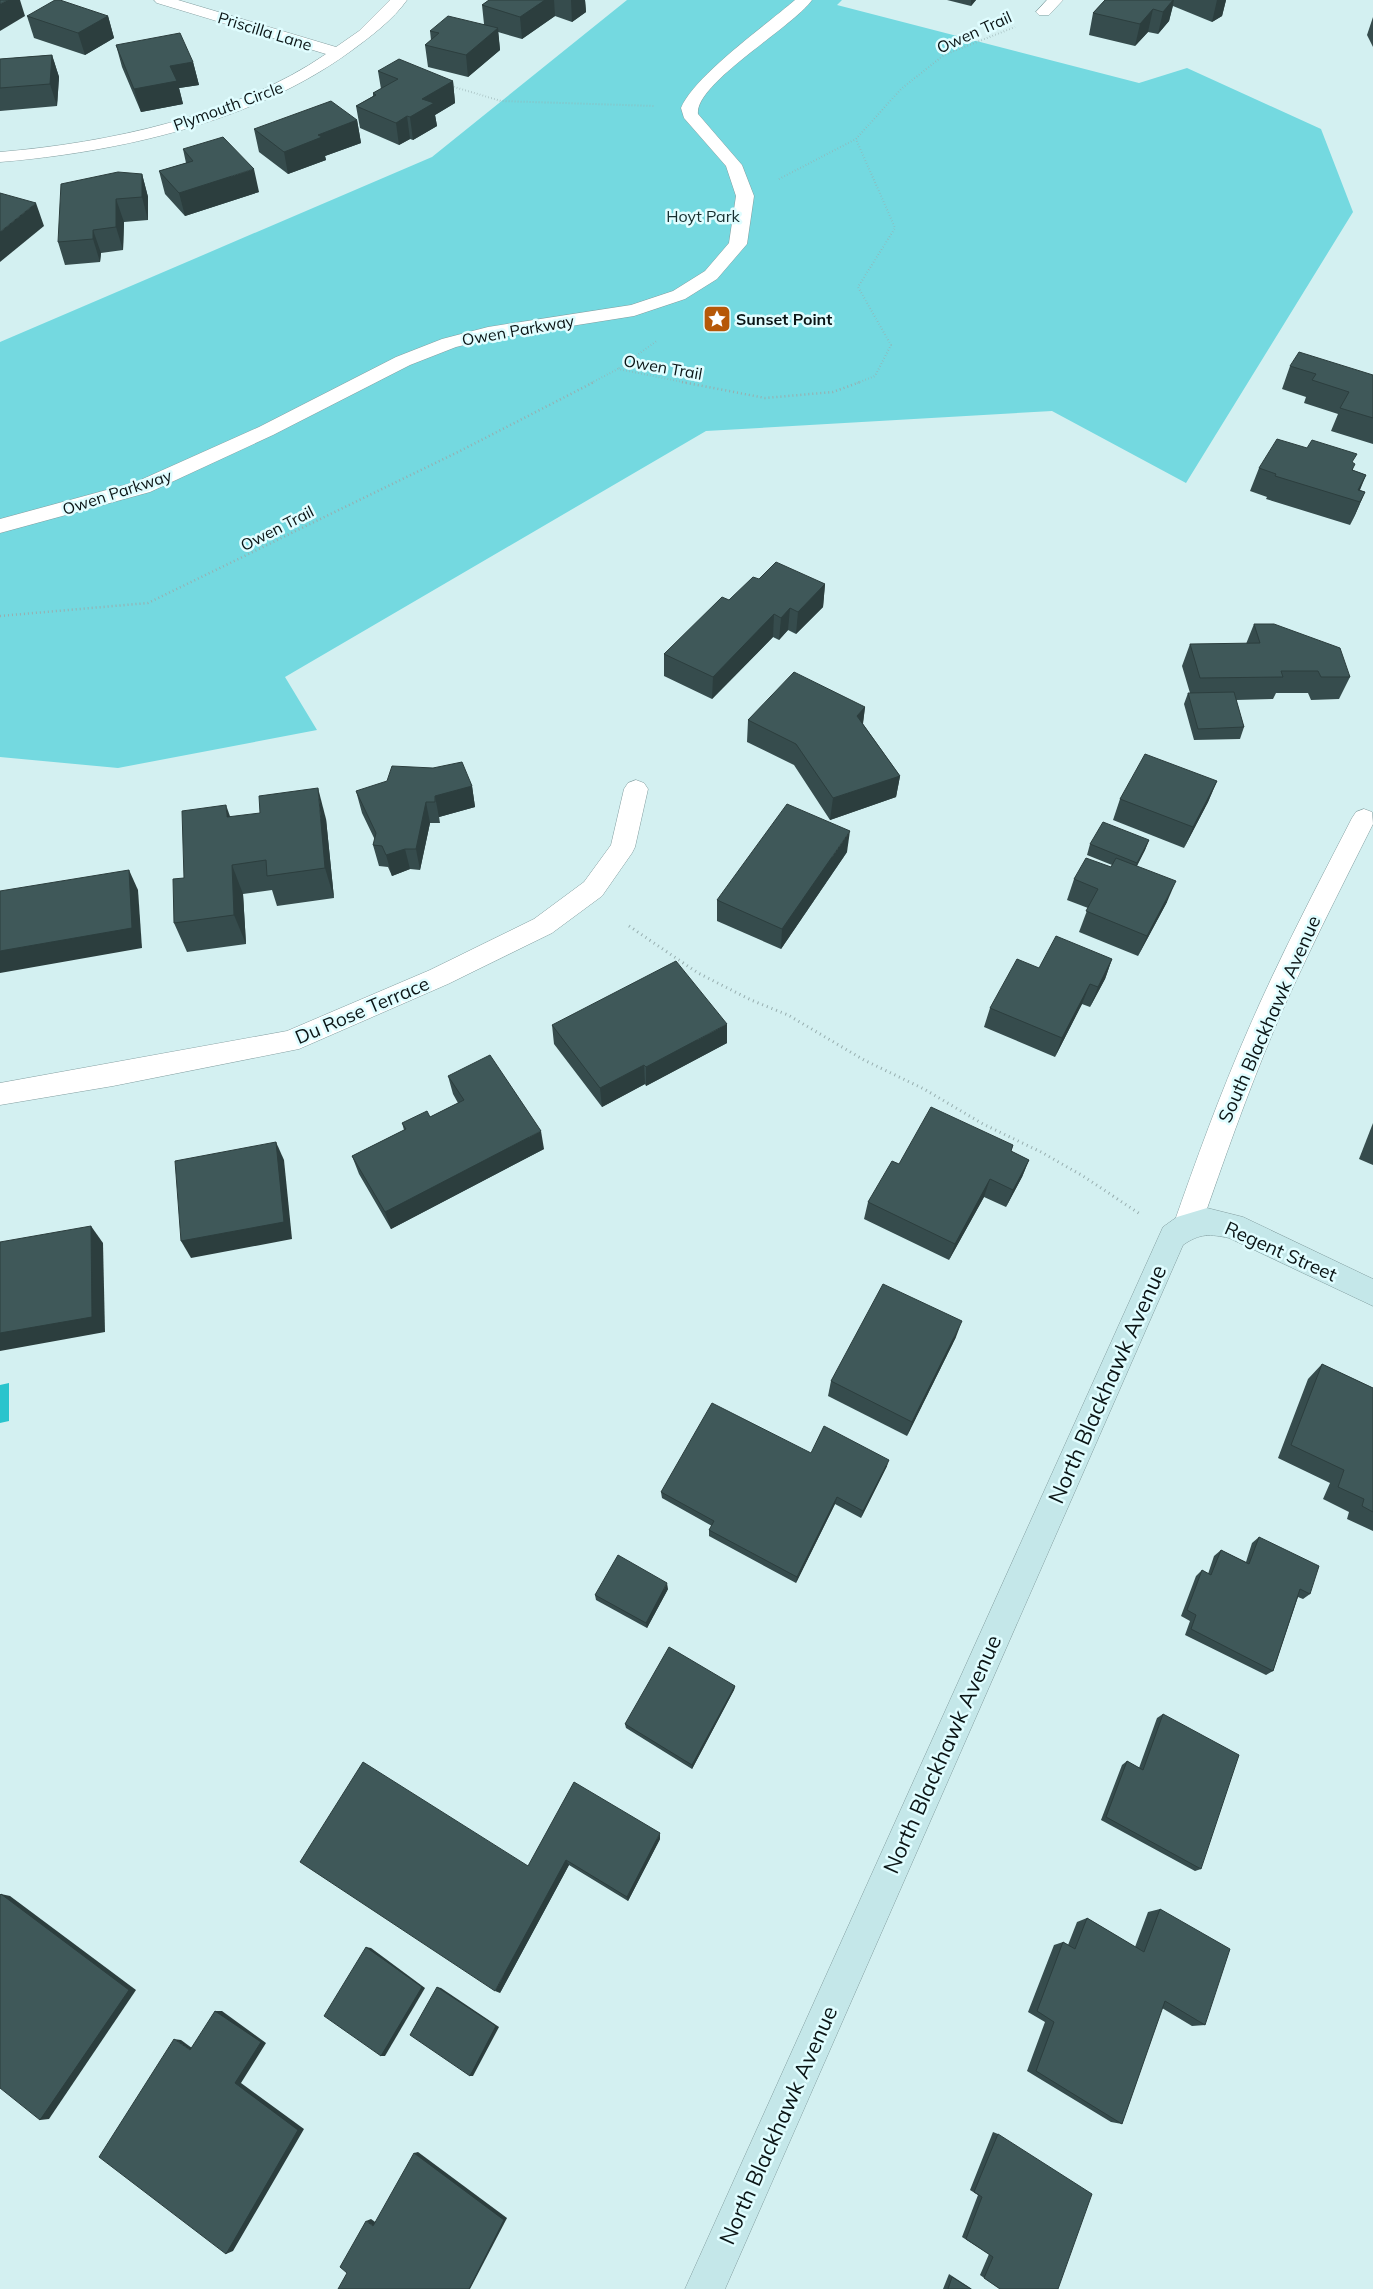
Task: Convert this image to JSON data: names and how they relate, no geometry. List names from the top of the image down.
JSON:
{
  "streets": {
    "street": [
      "Priscilla Lane",
      "Plymouth Circle",
      "Owen Parkway",
      "Du Rose Terrace",
      "South Blackhawk Avenue",
      "Regent Street",
      "North Blackhawk Avenue"
    ],
    "path": ["Owen Trail"]
  },
  "crossings": [
    ["Priscilla Lane", "Plymouth Circle"],
    ["South Blackhawk Avenue", "Regent Street"],
    ["South Blackhawk Avenue", "North Blackhawk Avenue"],
    ["Regent Street", "North Blackhawk Avenue"]
  ],
  "parks": ["Hoyt Park"],
  "places": {
    "place": ["Sunset Point"]
  }
}
